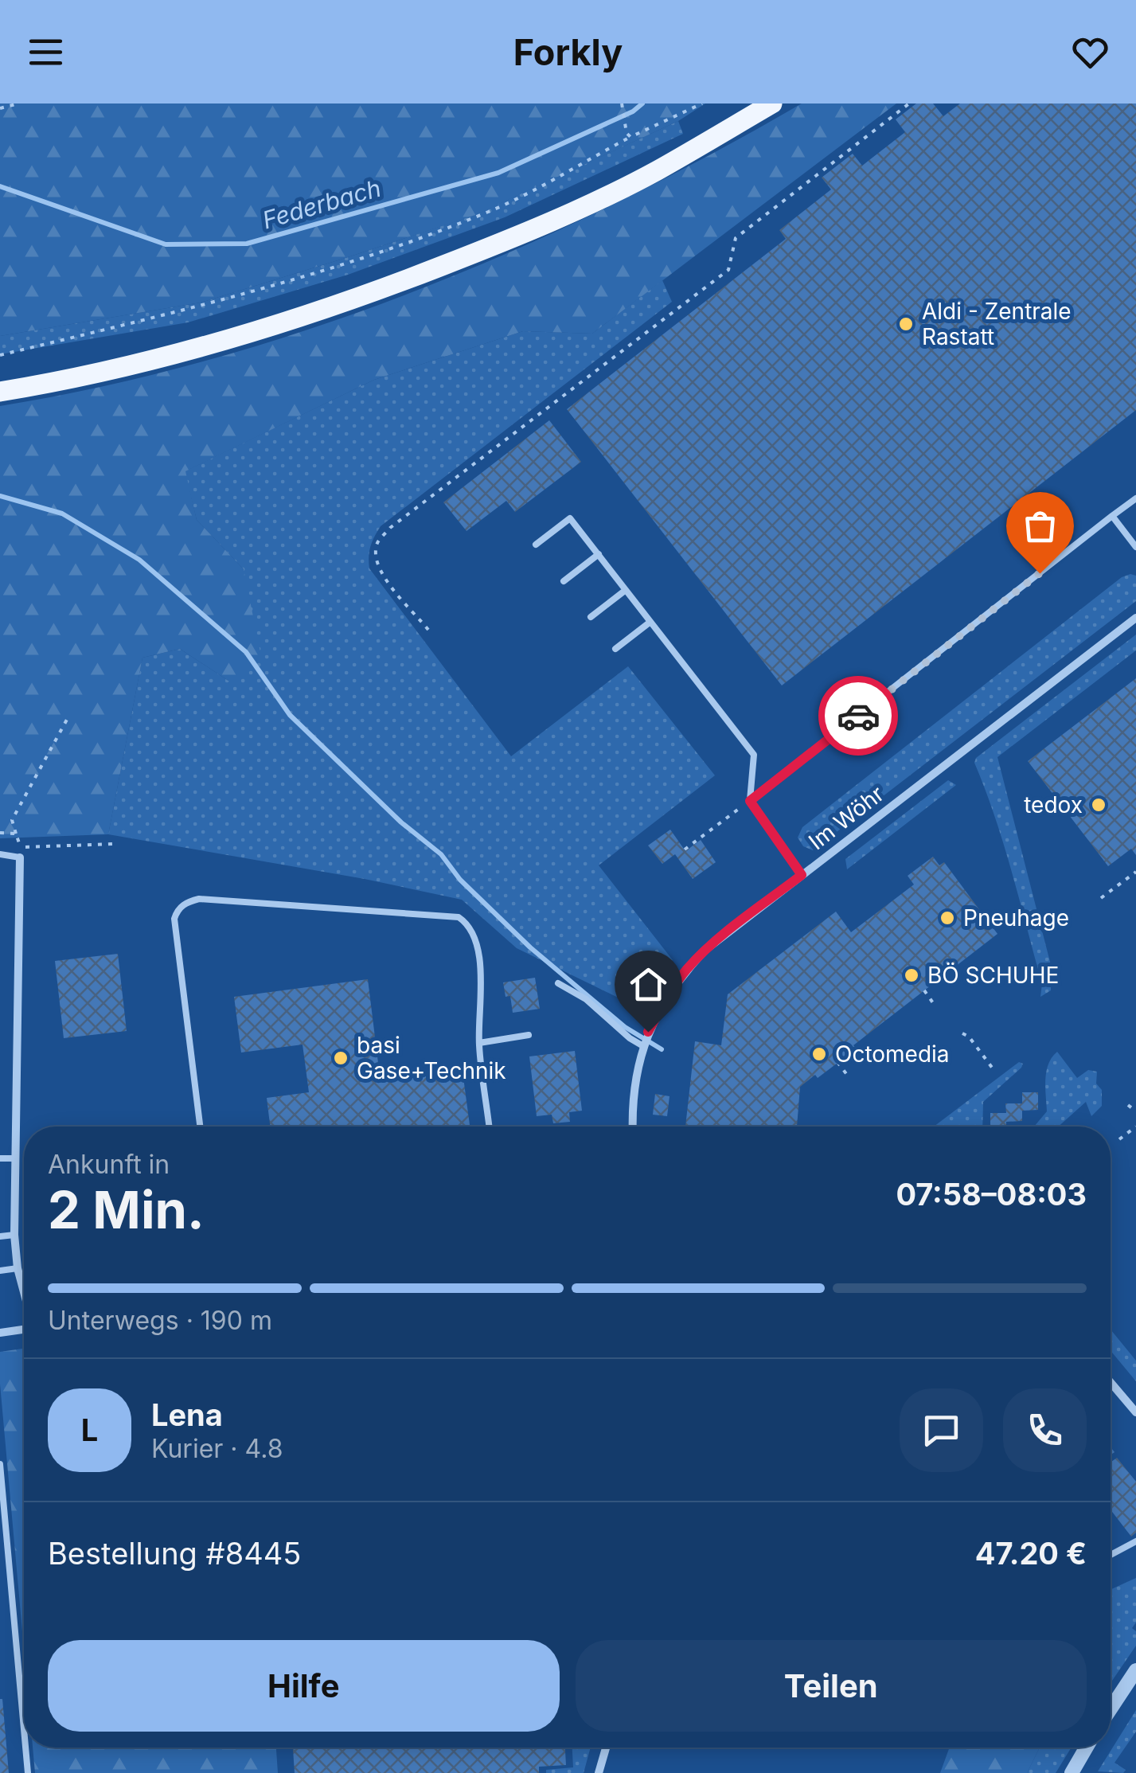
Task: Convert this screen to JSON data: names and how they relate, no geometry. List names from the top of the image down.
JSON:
{
  "streets": {
    "street": ["Im Wöhr"]
  },
  "water": ["Federbach"],
  "places": [
    "Aldi - Zentrale Rastatt",
    "tedox",
    "Pneuhage",
    "BÖ SCHUHE",
    "Octomedia",
    "basi Gase+Technik"
  ],
  "page": {
    "header": "Forkly",
    "heading": ["2 Min.", "Ankunft in", "07:58–08:03"],
    "panel": [
      "Lena",
      "Kurier · 4.8",
      "Bestellung #8445",
      "47.20 €"
    ],
    "bar": "Unterwegs · 190 m",
    "round": "L",
    "buttons": ["Hilfe", "Teilen"]
  }
}
